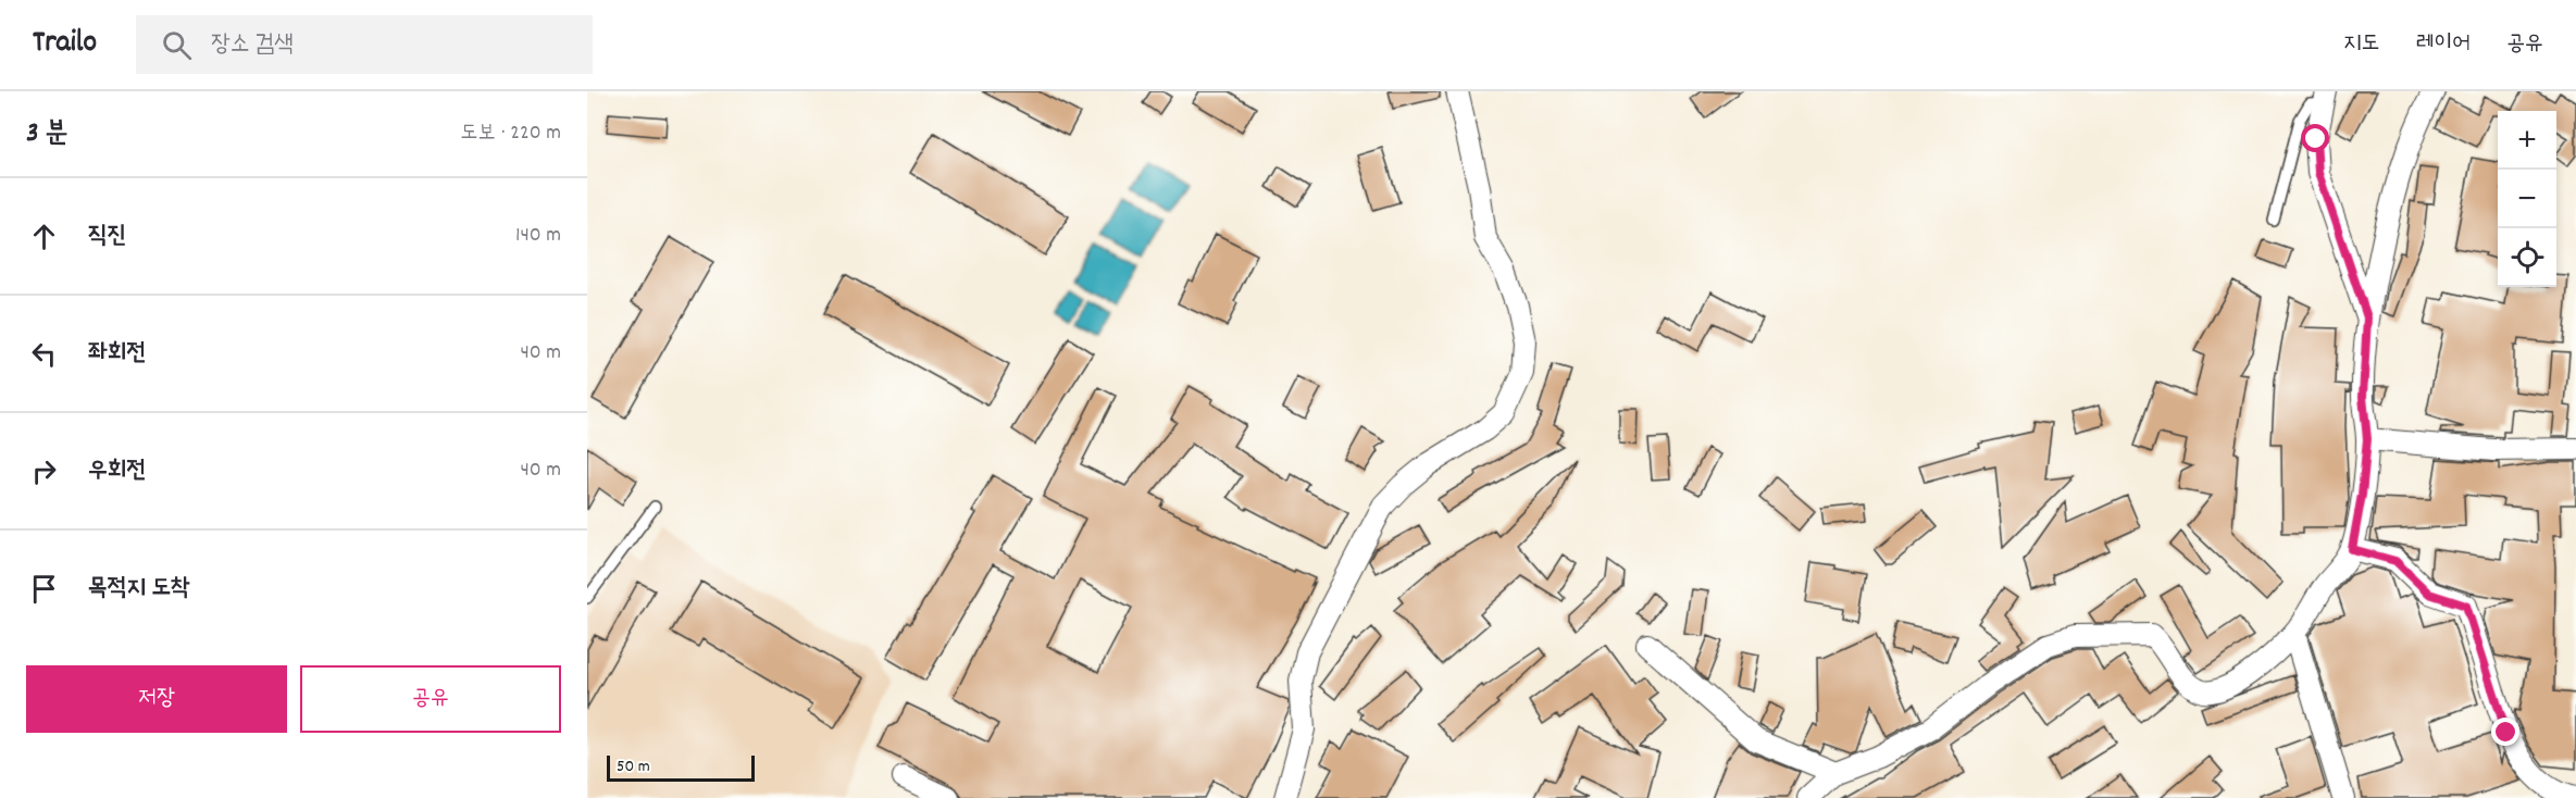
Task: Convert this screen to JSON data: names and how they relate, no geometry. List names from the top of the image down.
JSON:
{
  "scale_bar": "50 m",
  "page": {
    "header": "Trailo",
    "search": "장소 검색",
    "nav": ["지도", "레이어", "공유"],
    "heading": ["3 분", "도보 · 220 m"],
    "map_buttons": ["+", "−"],
    "list": [
      ["직진", "140 m"],
      ["좌회전", "40 m"],
      ["우회전", "40 m"],
      "목적지 도착"
    ],
    "buttons": ["저장", "공유"],
    "scale": "50 m"
  }
}
